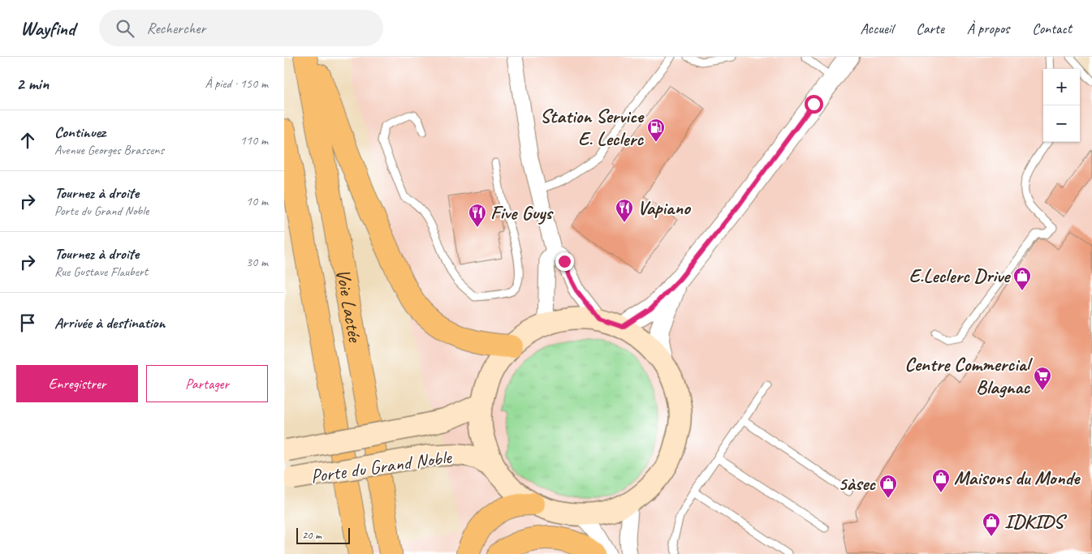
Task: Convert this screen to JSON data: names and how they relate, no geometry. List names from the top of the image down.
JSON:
{
  "streets": {
    "highway": ["Voie Lactée"],
    "main road": ["Porte du Grand Noble"]
  },
  "places": {
    "fuel station": ["Station Service E. Leclerc"],
    "restaurant": ["Vapiano", "Five Guys"],
    "shop": [
      "E.Leclerc Drive",
      "Maisons du Monde",
      "5àsec",
      "IDKIDS"
    ],
    "supermarket": ["Centre Commercial Blagnac"]
  },
  "scale_bar": "20 m",
  "page": {
    "header": "Wayfind",
    "search": "Rechercher",
    "nav": [
      "Accueil",
      "Carte",
      "À propos",
      "Contact"
    ],
    "heading": ["2 min", "À pied · 150 m"],
    "map_buttons": ["+", "−"],
    "list": [
      ["Continuez", "Avenue Georges Brassens", "110 m"],
      ["Tournez à droite", "Porte du Grand Noble", "10 m"],
      ["Tournez à droite", "Rue Gustave Flaubert", "30 m"],
      "Arrivée à destination"
    ],
    "buttons": ["Enregistrer", "Partager"],
    "scale": "20 m"
  }
}
